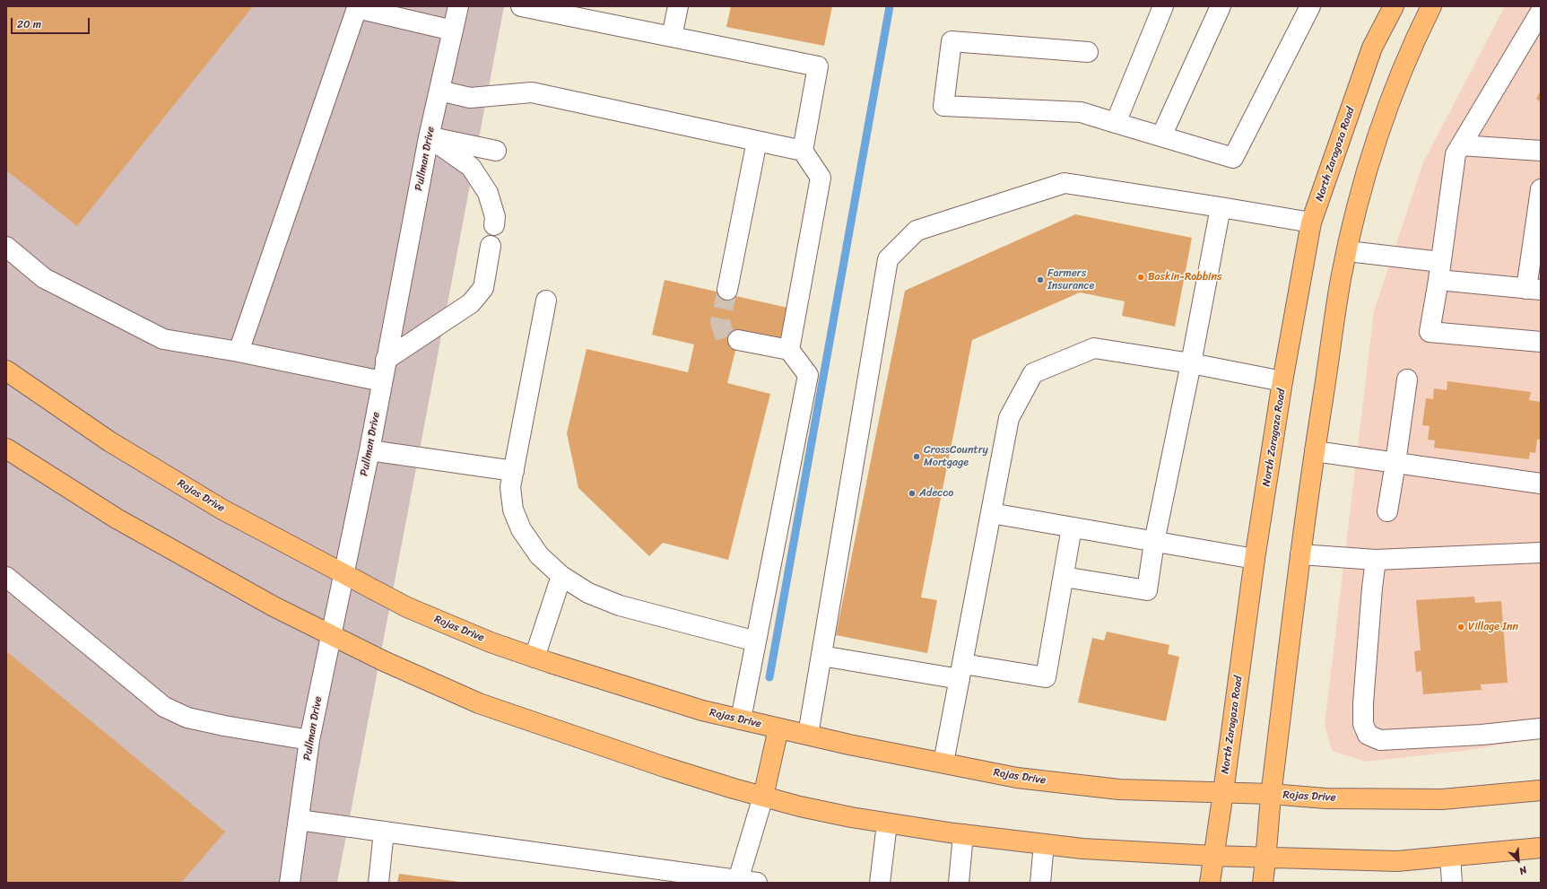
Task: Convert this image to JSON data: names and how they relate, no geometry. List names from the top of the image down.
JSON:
{
  "streets": {
    "main road": ["North Zaragoza Road", "Rojas Drive"],
    "street": ["Pullman Drive"]
  },
  "crossings": [
    ["North Zaragoza Road", "Rojas Drive"],
    ["Pullman Drive", "Rojas Drive"]
  ],
  "places": [
    "Baskin-Robbins",
    "Farmers Insurance",
    "CrossCountry Mortgage",
    "Adecco",
    "Village Inn"
  ],
  "scale_bar": "20 m",
  "north": "bottom right"
}
